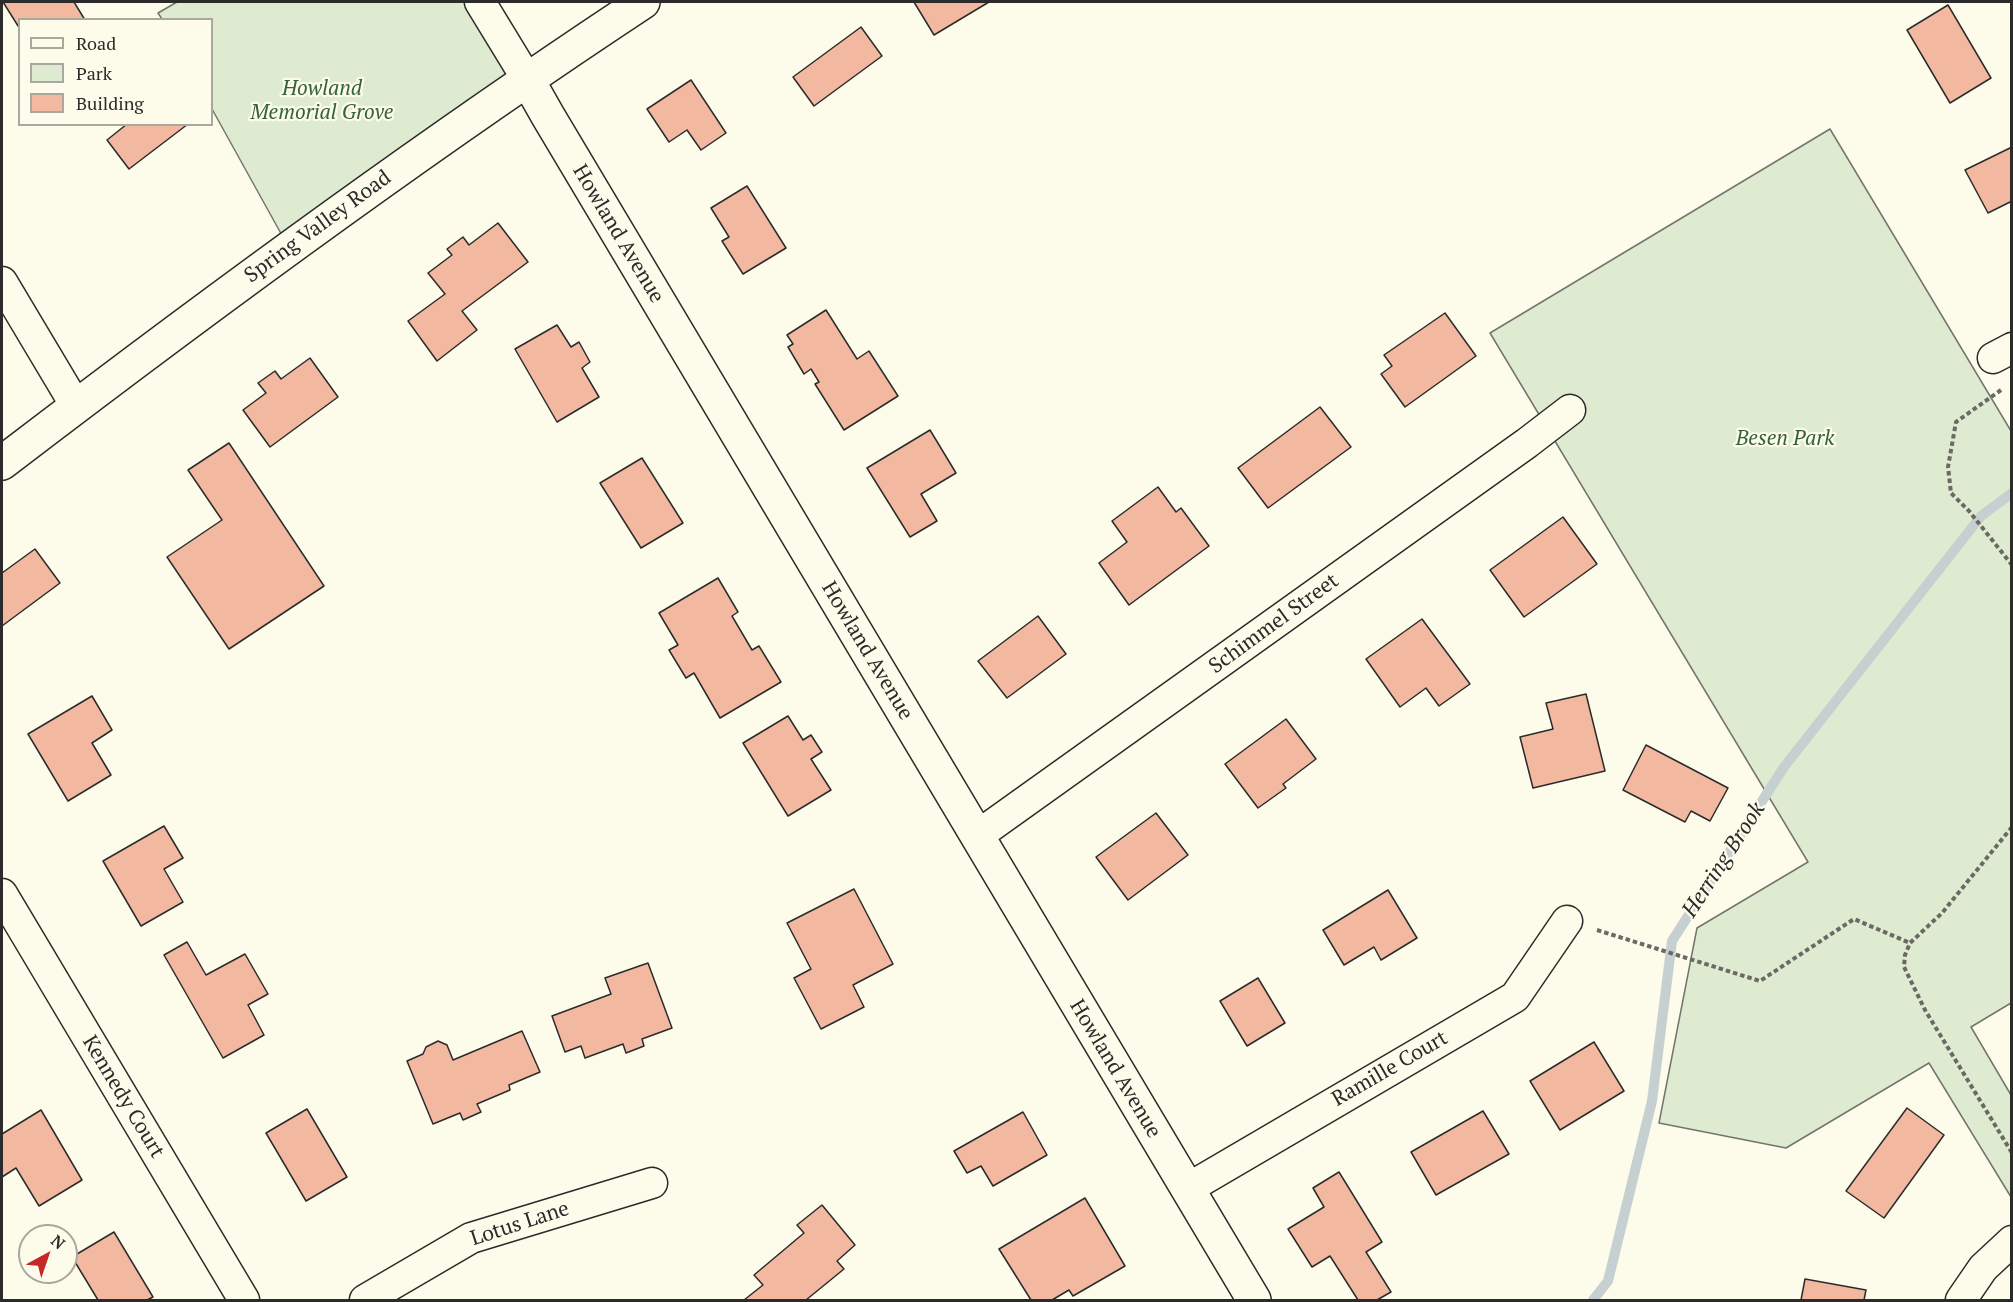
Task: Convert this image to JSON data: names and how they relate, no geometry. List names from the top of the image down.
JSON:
{
  "streets": {
    "street": [
      "Spring Valley Road",
      "Howland Avenue",
      "Schimmel Street",
      "Ramille Court",
      "Kennedy Court",
      "Lotus Lane"
    ]
  },
  "crossings": [
    ["Spring Valley Road", "Howland Avenue"],
    ["Howland Avenue", "Schimmel Street"],
    ["Howland Avenue", "Ramille Court"]
  ],
  "water": ["Herring Brook"],
  "parks": ["Howland Memorial Grove", "Besen Park"],
  "legend": ["Road", "Park", "Building"],
  "north": "top right"
}
